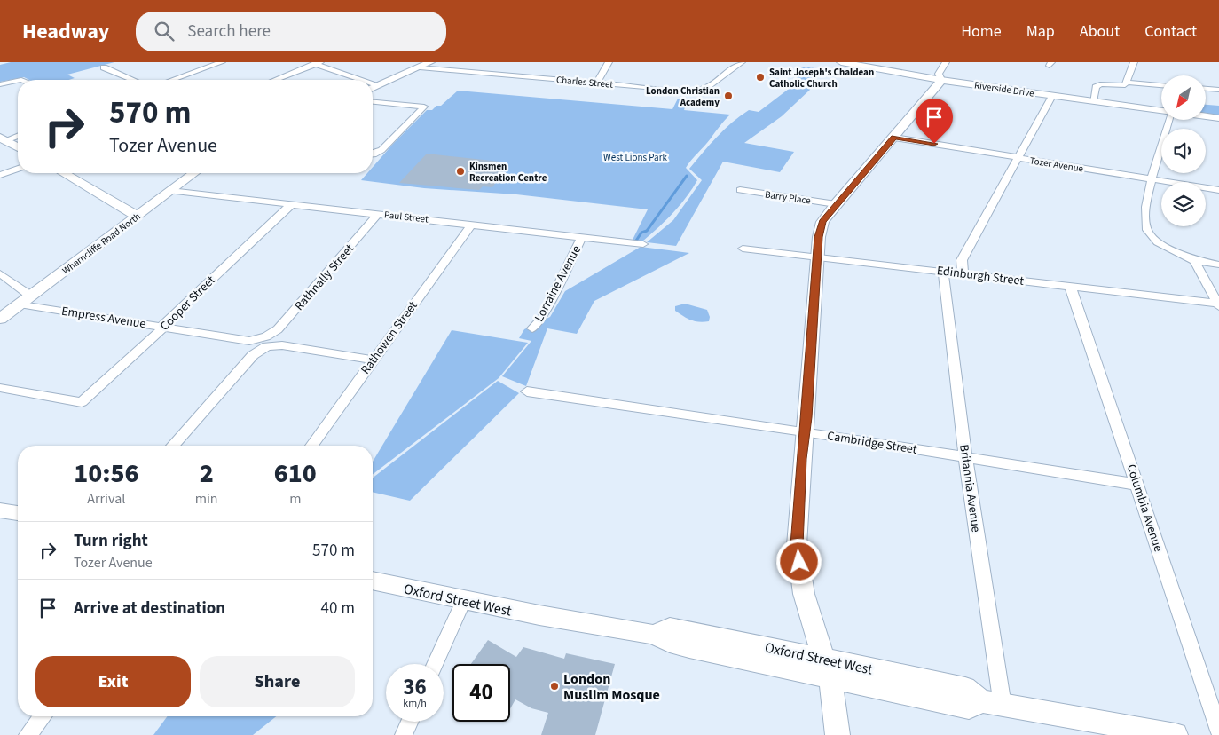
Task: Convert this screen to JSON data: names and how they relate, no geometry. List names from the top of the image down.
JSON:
{
  "streets": {
    "main road": ["Riverside Drive", "Wharncliffe Road North", "Oxford Street West"],
    "street": [
      "Charles Street",
      "Tozer Avenue",
      "Barry Place",
      "Paul Street",
      "Edinburgh Street",
      "Rathnally Street",
      "Lorraine Avenue",
      "Cooper Street",
      "Empress Avenue",
      "Rathowen Street",
      "Cambridge Street",
      "Britannia Avenue",
      "Columbia Avenue"
    ]
  },
  "crossings": [
    ["Paul Street", "Wharncliffe Road North"],
    ["Paul Street", "Rathnally Street"],
    ["Paul Street", "Lorraine Avenue"],
    ["Paul Street", "Cooper Street"],
    ["Paul Street", "Rathowen Street"],
    ["Wharncliffe Road North", "Empress Avenue"],
    ["Edinburgh Street", "Britannia Avenue"],
    ["Edinburgh Street", "Columbia Avenue"],
    ["Rathnally Street", "Empress Avenue"],
    ["Cooper Street", "Empress Avenue"],
    ["Empress Avenue", "Rathowen Street"],
    ["Cambridge Street", "Britannia Avenue"],
    ["Cambridge Street", "Columbia Avenue"],
    ["Britannia Avenue", "Oxford Street West"]
  ],
  "parks": ["West Lions Park"],
  "places": [
    "Saint Joseph's Chaldean Catholic Church",
    "London Christian Academy",
    "Kinsmen Recreation Centre",
    "London Muslim Mosque"
  ],
  "north": "bottom left",
  "page": {
    "header": "Headway",
    "search": "Search here",
    "nav": [
      "Home",
      "Map",
      "About",
      "Contact"
    ],
    "turn": ["570 m", "Tozer Avenue"],
    "eta": [
      "10:56",
      "Arrival",
      "2",
      "min",
      "610",
      "m"
    ],
    "list": [
      {
        "name": "Turn right",
        "note": "Tozer Avenue",
        "value": "570 m"
      },
      {
        "name": "Arrive at destination",
        "value": "40 m"
      }
    ],
    "buttons": ["Exit", "Share"],
    "speed": "36 km/h",
    "limit": "40"
  }
}
